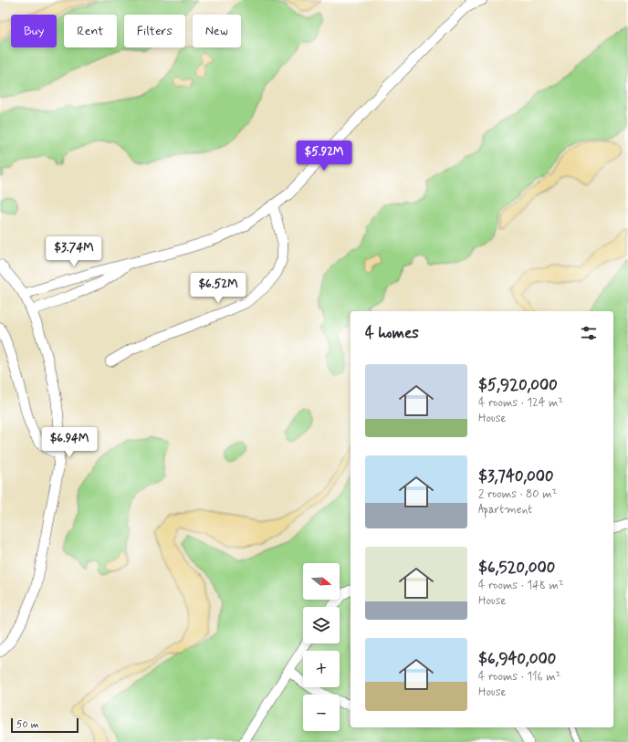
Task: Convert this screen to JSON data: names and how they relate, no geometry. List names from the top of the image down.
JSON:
{
  "scale_bar": "50 m",
  "north": "right",
  "page": {
    "chip": [
      "Buy",
      "Rent",
      "Filters",
      "New"
    ],
    "price": [
      "$5.92M",
      "$3.74M",
      "$6.52M",
      "$6.94M"
    ],
    "heading": "4 homes",
    "list": [
      {
        "name": "$5,920,000",
        "note": "4 rooms · 124 m² · House"
      },
      {
        "name": "$3,740,000",
        "note": "2 rooms · 80 m² · Apartment"
      },
      {
        "name": "$6,520,000",
        "note": "4 rooms · 148 m² · House"
      },
      {
        "name": "$6,940,000",
        "note": "4 rooms · 116 m² · House"
      }
    ],
    "map_buttons": ["+", "−"],
    "scale": "50 m"
  }
}
